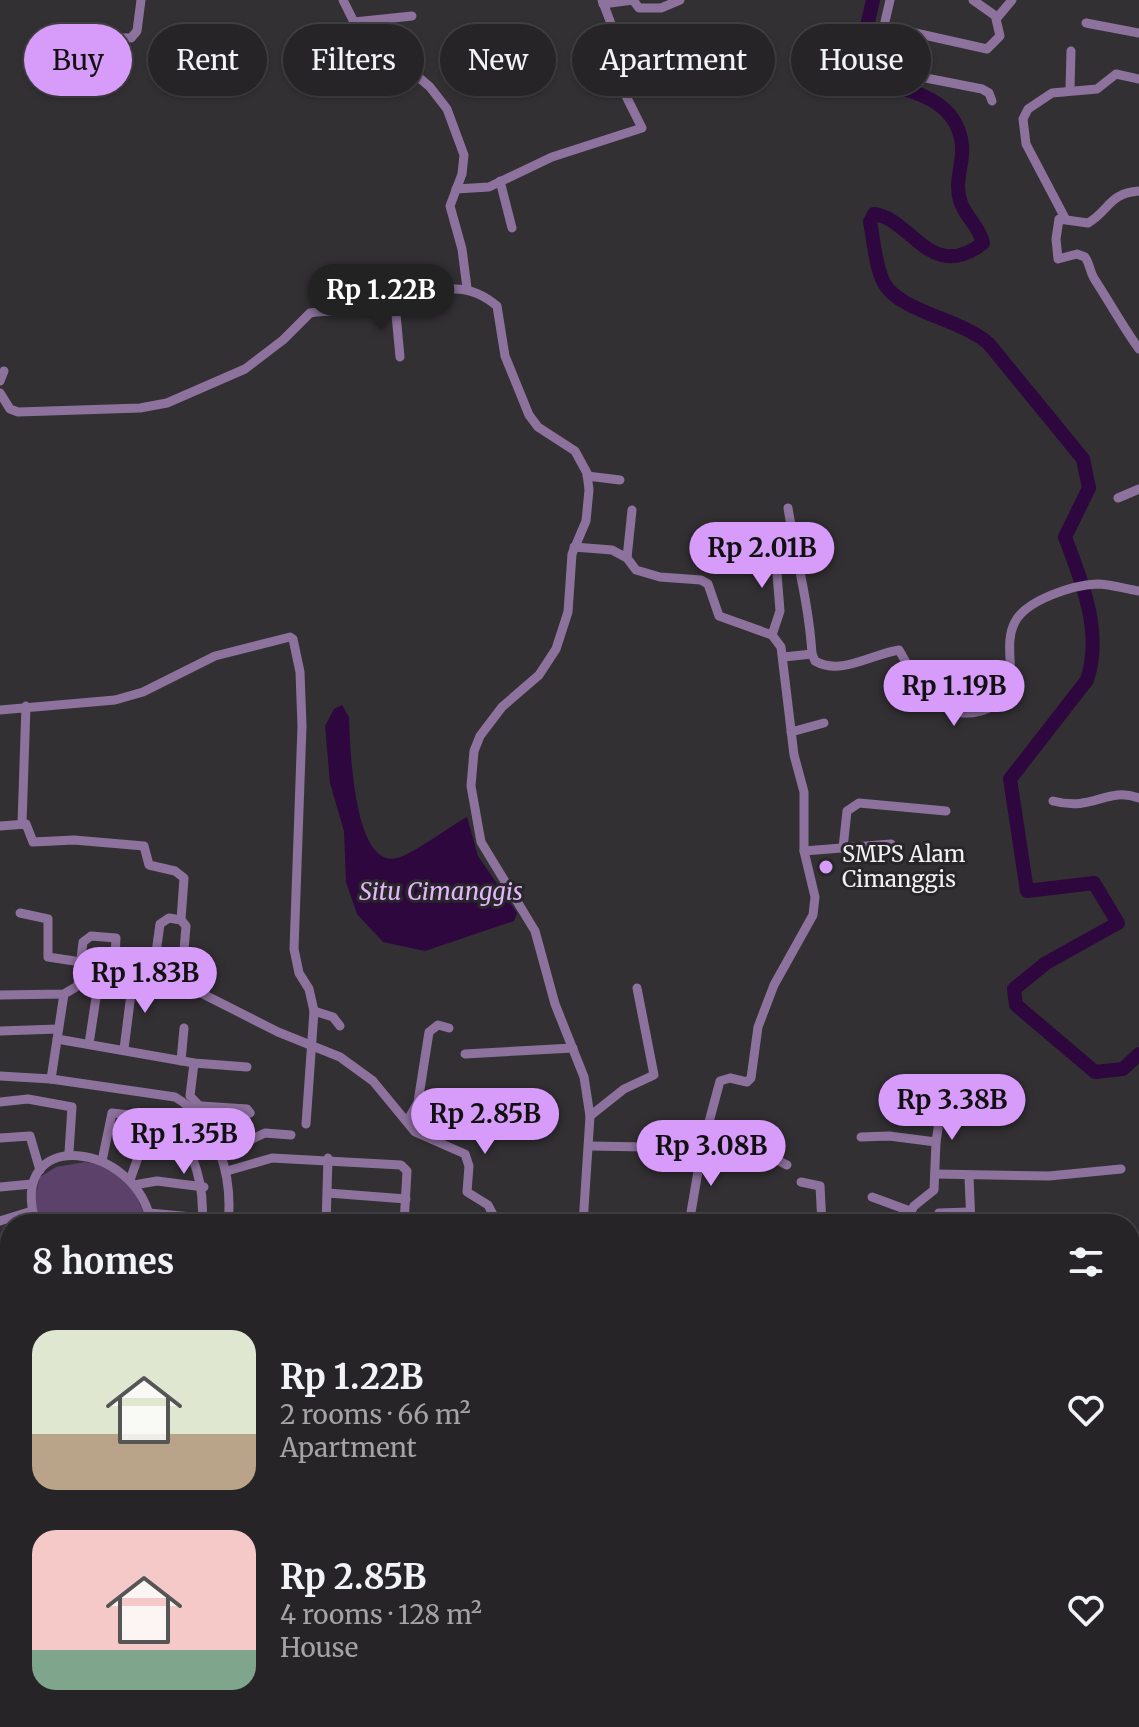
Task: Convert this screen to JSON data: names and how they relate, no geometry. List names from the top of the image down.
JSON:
{
  "water": ["Situ Cimanggis"],
  "places": ["SMPS Alam Cimanggis"],
  "page": {
    "chip": [
      "Buy",
      "Rent",
      "Filters",
      "New",
      "Apartment",
      "House"
    ],
    "price": [
      "Rp 1.22B",
      "Rp 2.01B",
      "Rp 1.19B",
      "Rp 1.83B",
      "Rp 3.38B",
      "Rp 2.85B",
      "Rp 1.35B",
      "Rp 3.08B"
    ],
    "heading": "8 homes",
    "list": [
      {
        "name": "Rp 1.22B",
        "note": "2 rooms · 66 m² · Apartment"
      },
      {
        "name": "Rp 2.85B",
        "note": "4 rooms · 128 m² · House"
      }
    ]
  }
}
